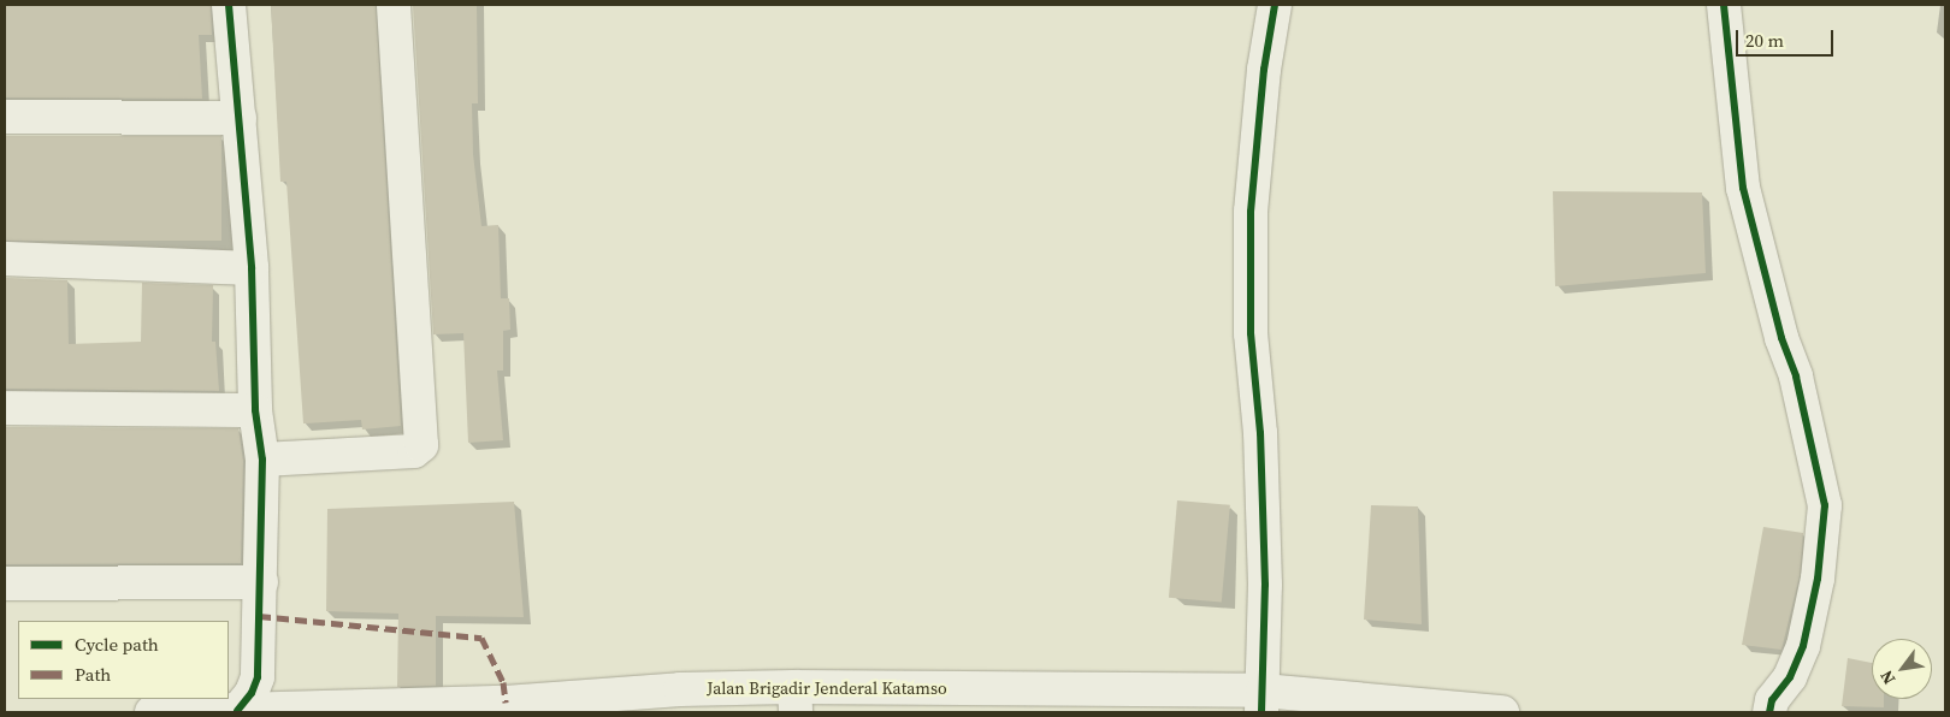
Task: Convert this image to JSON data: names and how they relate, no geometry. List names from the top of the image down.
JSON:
{
  "streets": {
    "street": ["Jalan Brigadir Jenderal Katamso"]
  },
  "legend": ["Cycle path", "Path"],
  "scale_bar": "20 m",
  "north": "bottom left"
}
